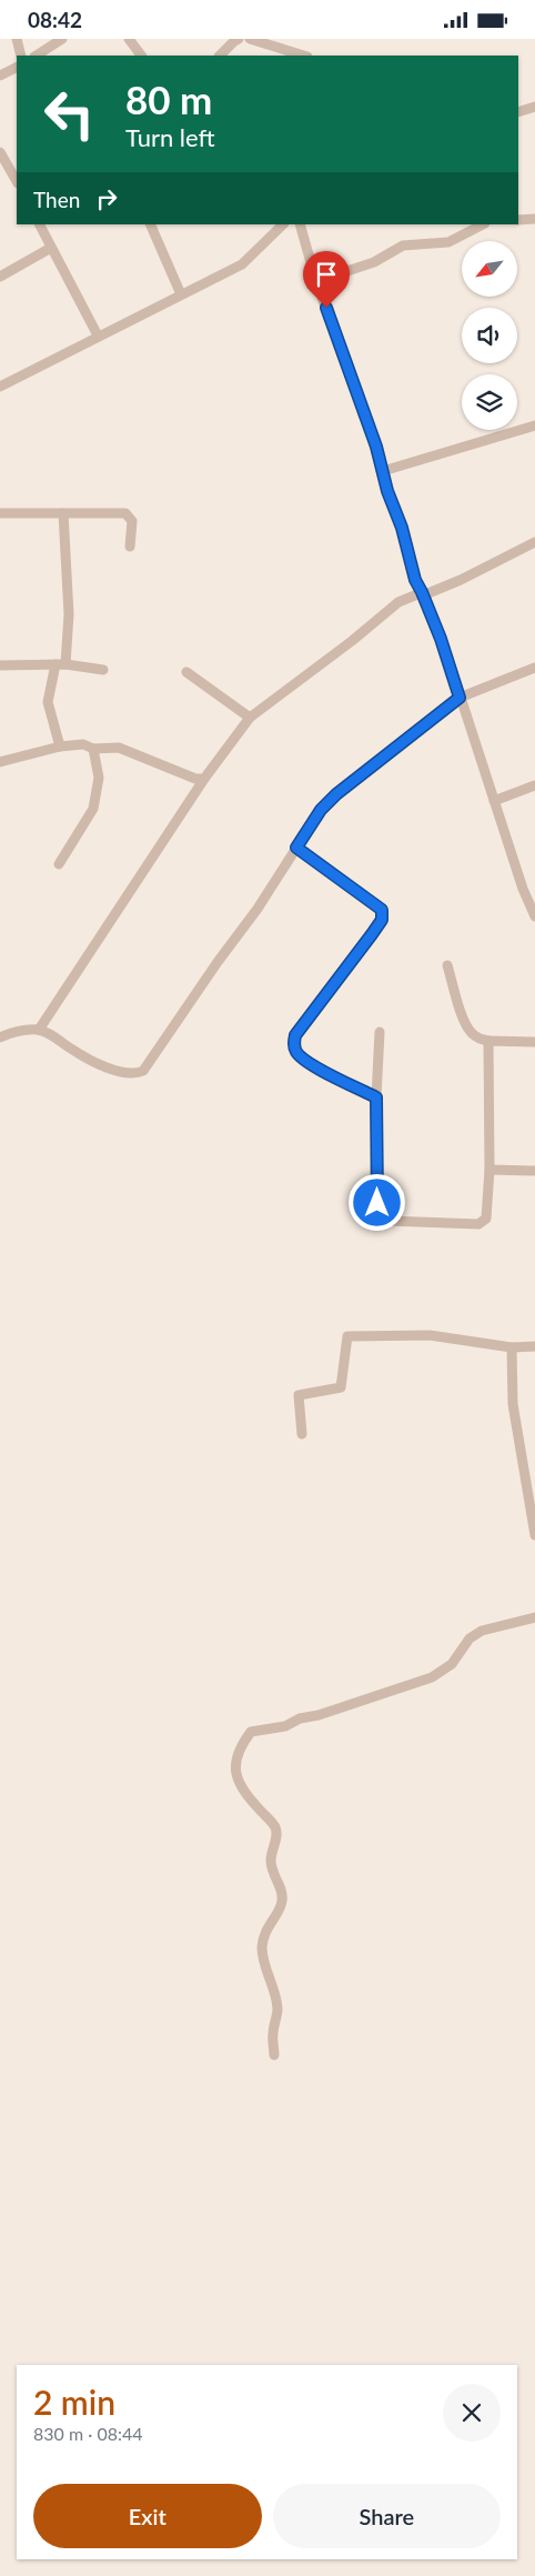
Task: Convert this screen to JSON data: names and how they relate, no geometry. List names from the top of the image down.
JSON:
{
  "north": "bottom left",
  "page": {
    "status": "08:42",
    "turn": ["80 m", "Turn left"],
    "then": "Then",
    "heading": ["2 min", "830 m · 08:44"],
    "buttons": ["Exit", "Share"]
  }
}
